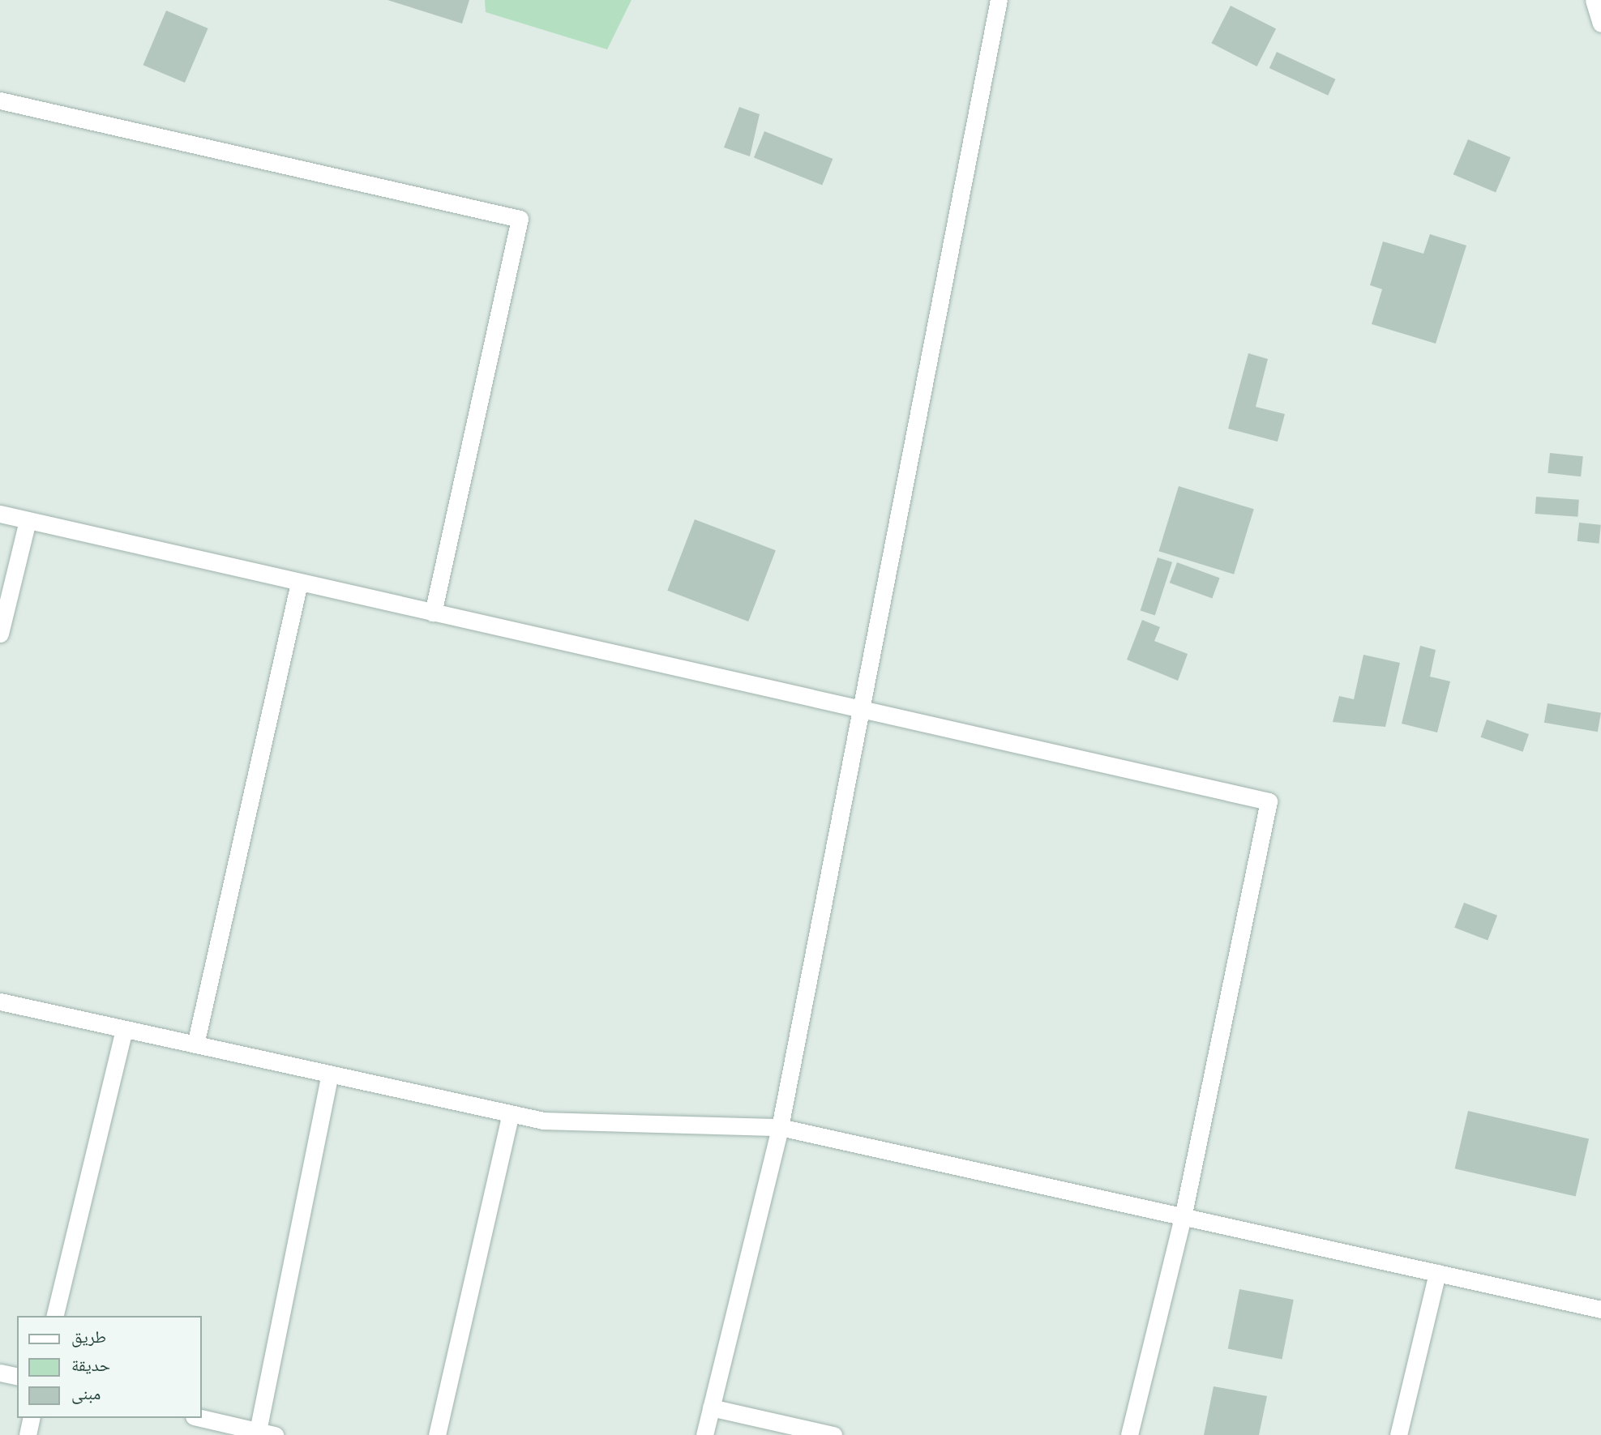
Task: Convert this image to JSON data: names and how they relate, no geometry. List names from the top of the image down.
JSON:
{
  "legend": ["طريق", "حديقة", "مبنى"]
}
